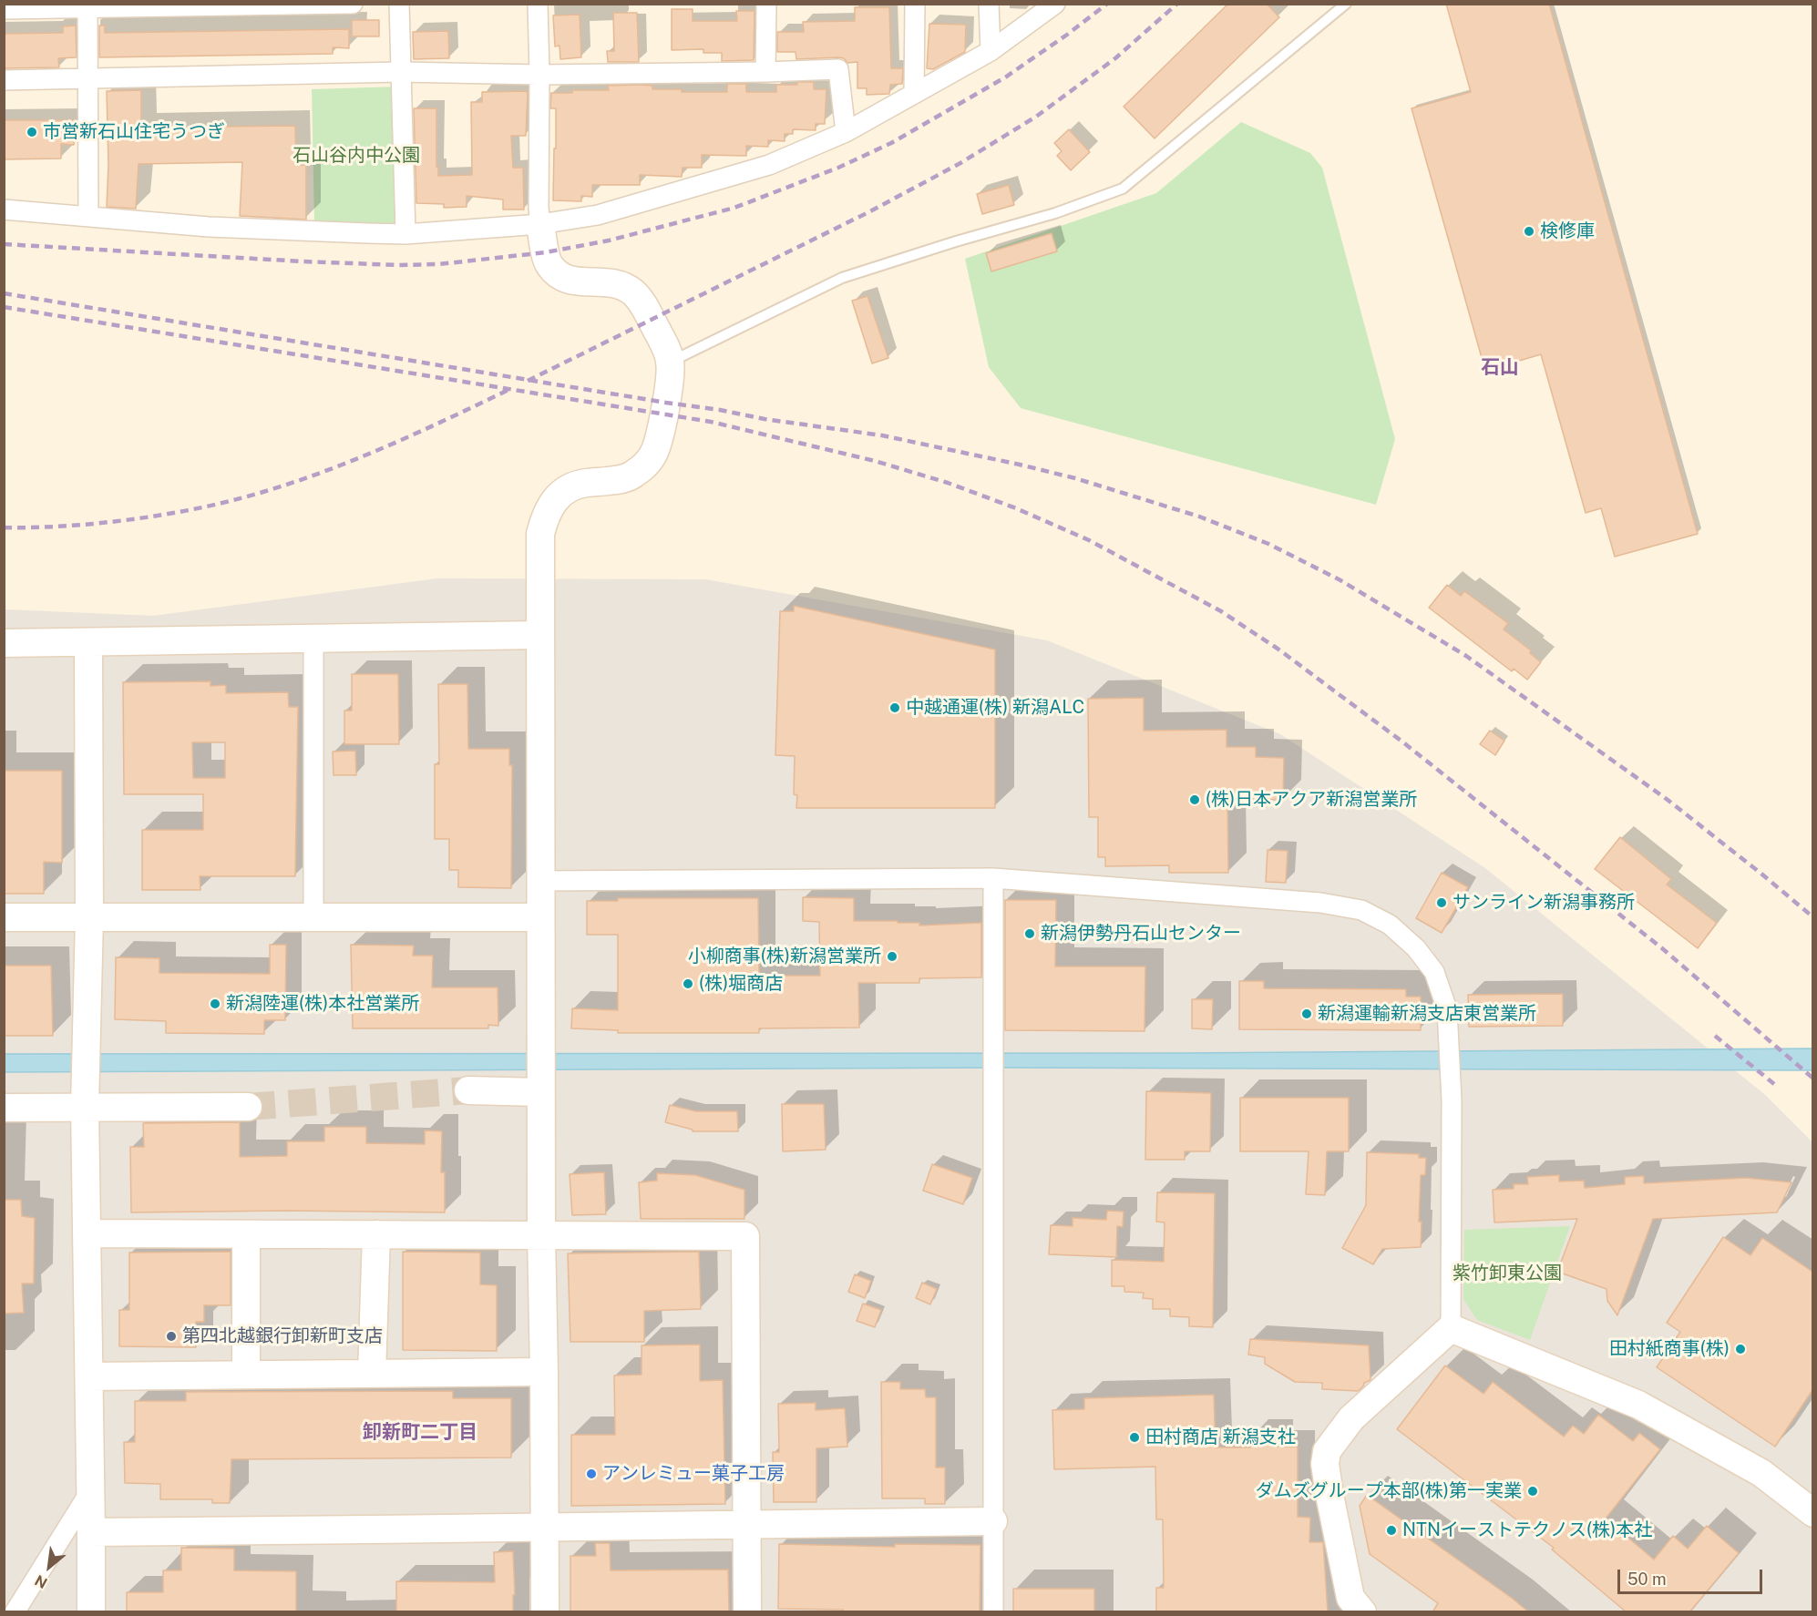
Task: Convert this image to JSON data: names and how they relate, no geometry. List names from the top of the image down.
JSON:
{
  "districts": ["石山", "卸新町二丁目"],
  "parks": ["石山谷内中公園", "紫竹卸東公園"],
  "places": [
    "市営新石山住宅うつぎ",
    "検修庫",
    "中越通運(株) 新潟ALC",
    "(株)日本アクア新潟営業所",
    "サンライン新潟事務所",
    "新潟伊勢丹石山センター",
    "小柳商事(株)新潟営業所",
    "(株)堀商店",
    "新潟陸運(株)本社営業所",
    "新潟運輸新潟支店東営業所",
    "第四北越銀行卸新町支店",
    "田村紙商事(株)",
    "田村商店 新潟支社",
    "アンレミュー菓子工房",
    "ダムズグループ本部(株)第一実業",
    "NTNイーストテクノス(株)本社"
  ],
  "scale_bar": "50 m",
  "north": "bottom left"
}
